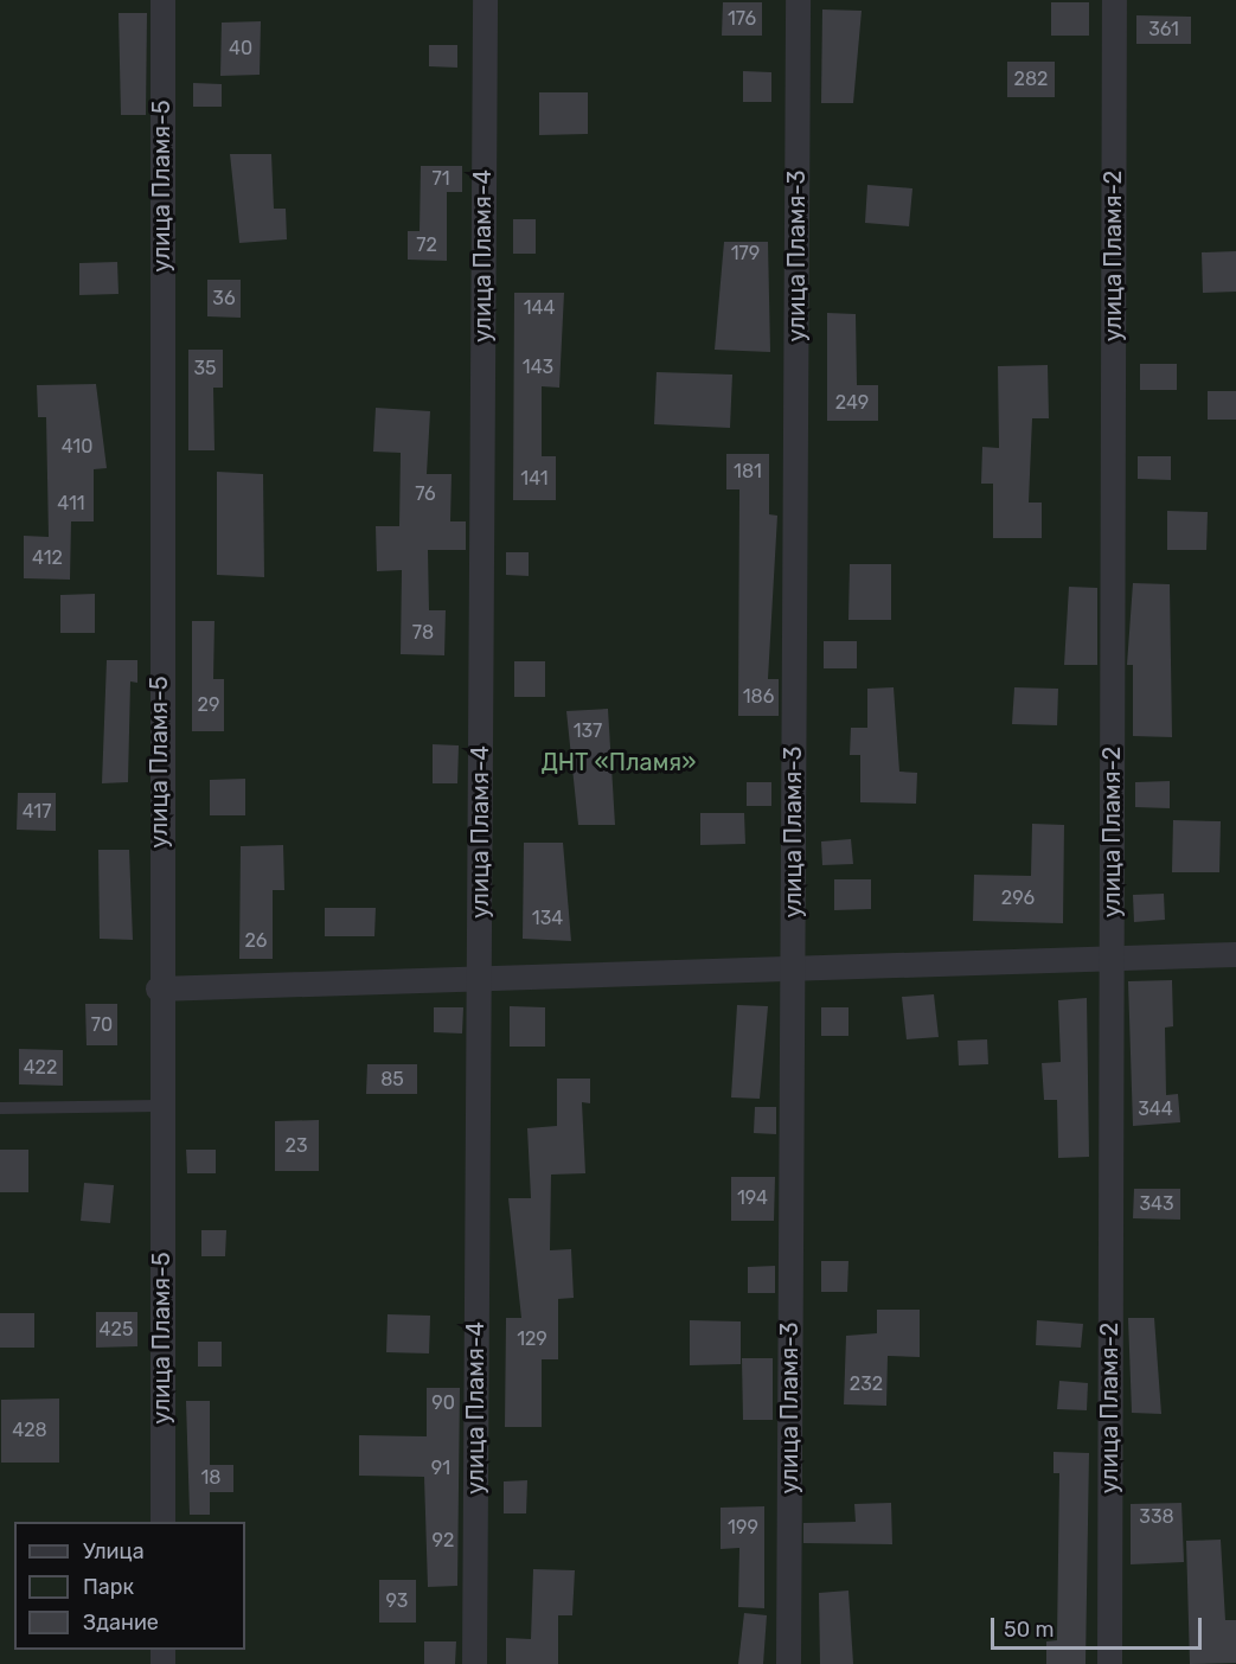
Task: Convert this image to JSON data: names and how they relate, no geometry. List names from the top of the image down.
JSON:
{
  "streets": {
    "street": [
      "улица Пламя-5",
      "улица Пламя-4",
      "улица Пламя-3",
      "улица Пламя-2"
    ]
  },
  "parks": ["ДНТ «Пламя»"],
  "house_numbers": [
    "176",
    "361",
    "40",
    "282",
    "71",
    "72",
    "179",
    "36",
    "144",
    "143",
    "35",
    "249",
    "410",
    "181",
    "141",
    "76",
    "411",
    "412",
    "78",
    "186",
    "29",
    "137",
    "417",
    "296",
    "134",
    "26",
    "70",
    "422",
    "85",
    "344",
    "23",
    "194",
    "343",
    "425",
    "129",
    "232",
    "90",
    "428",
    "91",
    "18",
    "338",
    "199",
    "92",
    "93"
  ],
  "legend": ["Улица", "Парк", "Здание"],
  "scale_bar": "50 m"
}
